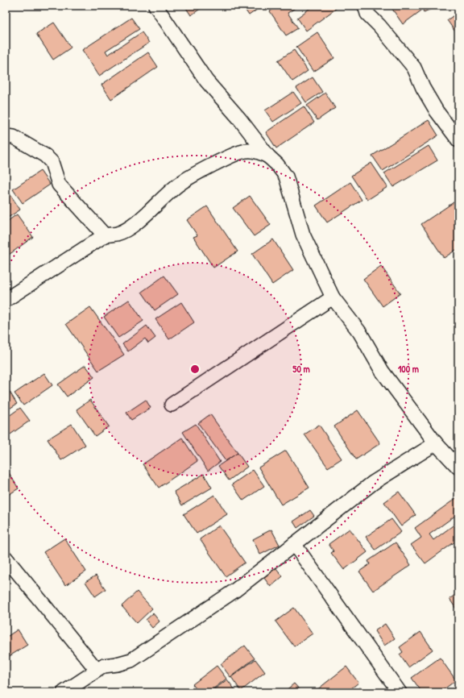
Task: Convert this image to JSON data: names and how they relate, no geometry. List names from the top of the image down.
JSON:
{
  "rings": ["50 m", "100 m"]
}
